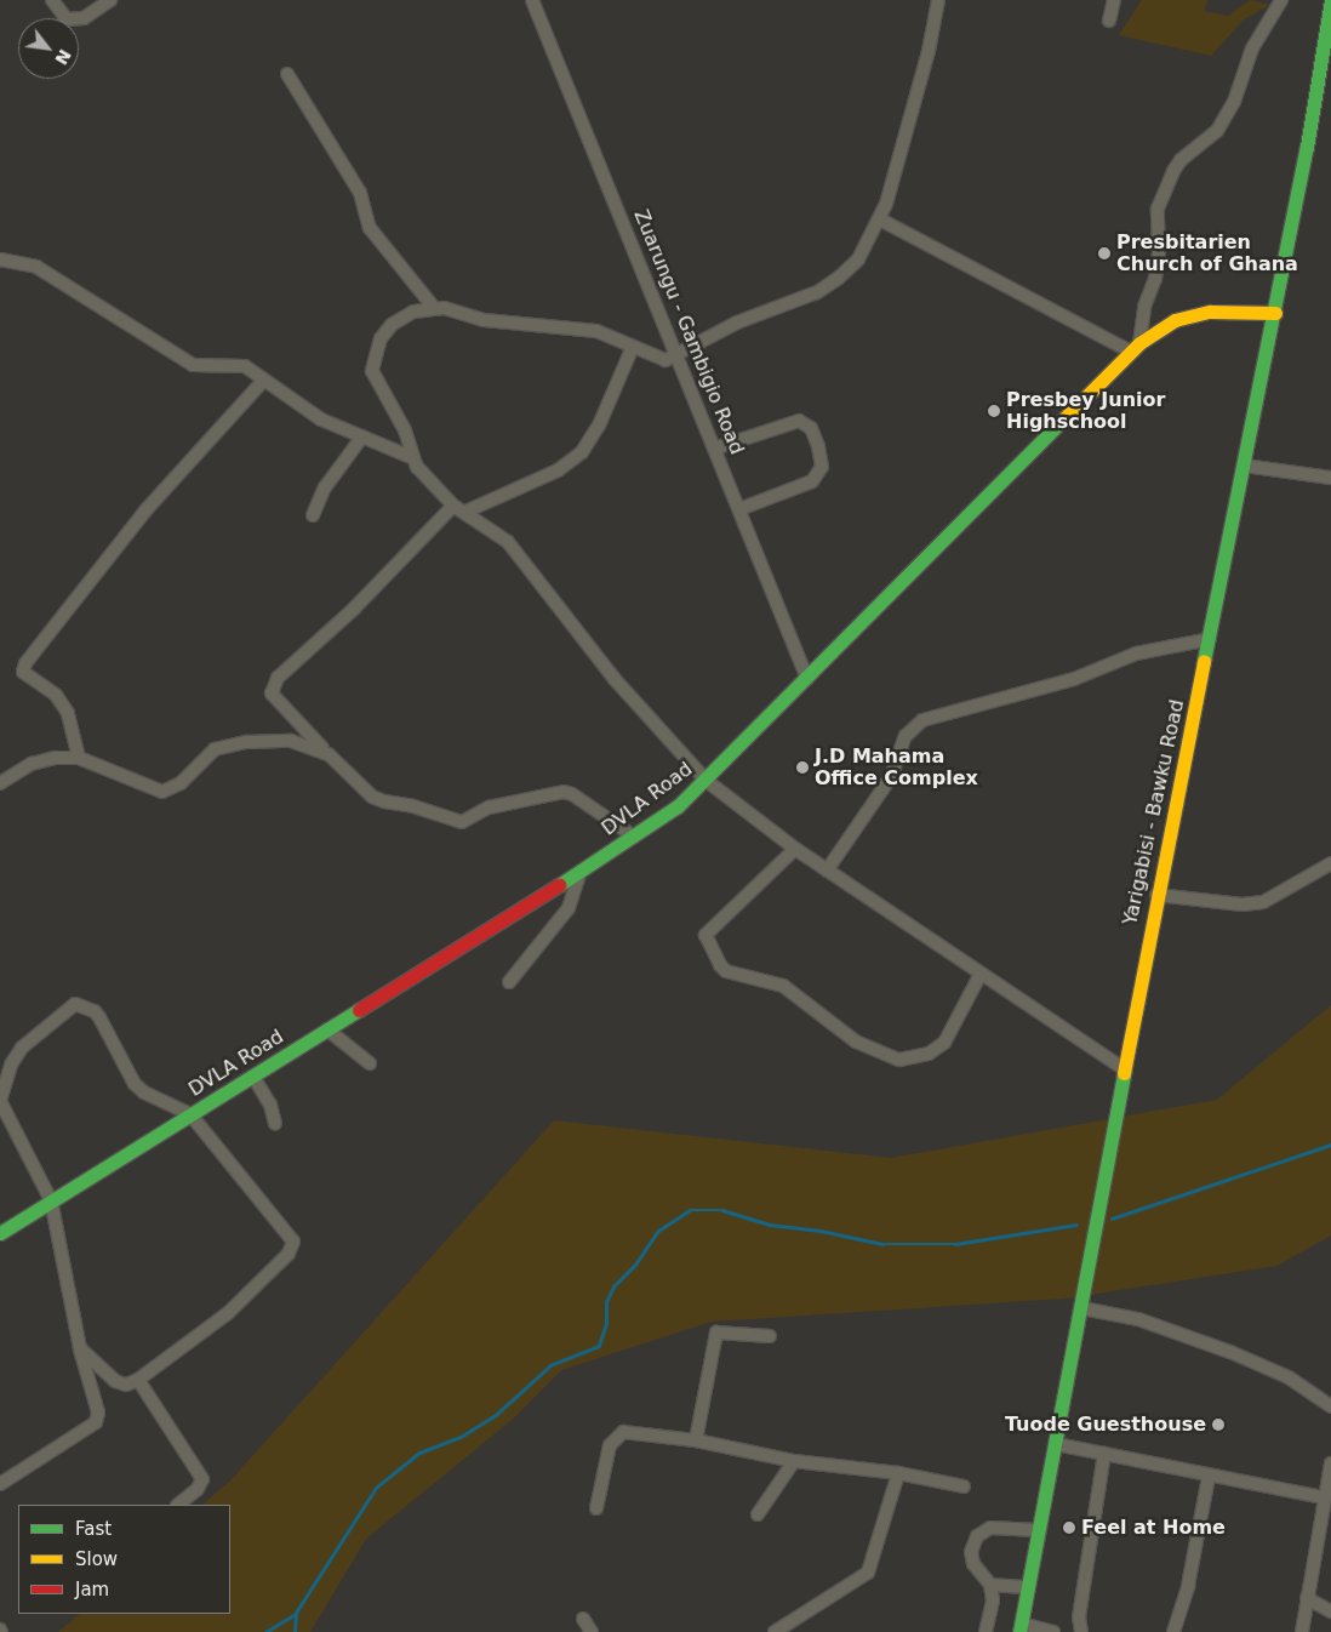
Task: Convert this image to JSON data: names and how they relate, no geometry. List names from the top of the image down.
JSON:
{
  "streets": {
    "main road": ["DVLA Road", "Yarigabisi - Bawku Road"],
    "street": ["Zuarungu - Gambigio Road"]
  },
  "crossings": [
    ["Zuarungu - Gambigio Road", "DVLA Road"],
    ["DVLA Road", "Yarigabisi - Bawku Road"]
  ],
  "places": [
    "Presbitarien Church of Ghana",
    "Presbey Junior Highschool",
    "J.D Mahama Office Complex",
    "Tuode Guesthouse",
    "Feel at Home"
  ],
  "legend": ["Fast", "Slow", "Jam"],
  "north": "bottom right"
}
